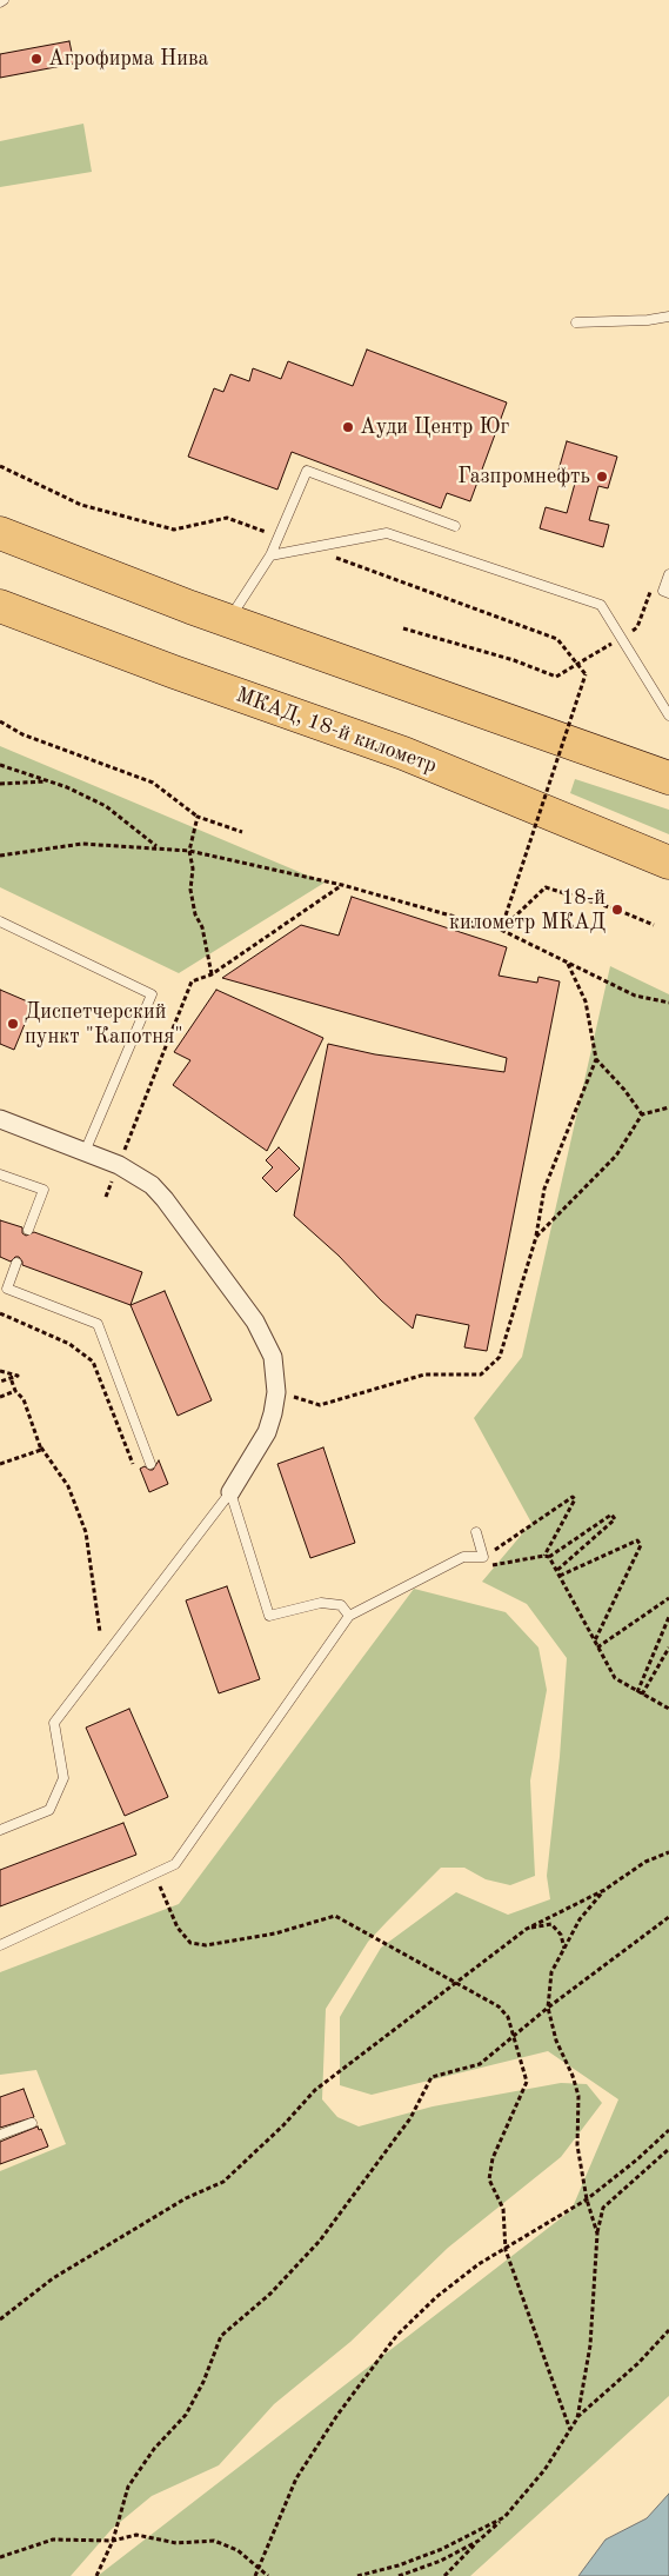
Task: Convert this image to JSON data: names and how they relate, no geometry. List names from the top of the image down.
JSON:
{
  "streets": {
    "highway": ["МКАД, 18-й километр"]
  },
  "places": [
    "Агрофирма Нива",
    "Ауди Центр Юг",
    "Газпромнефть",
    "18-й километр МКАД",
    "Диспетчерский пункт \"Капотня\""
  ]
}
